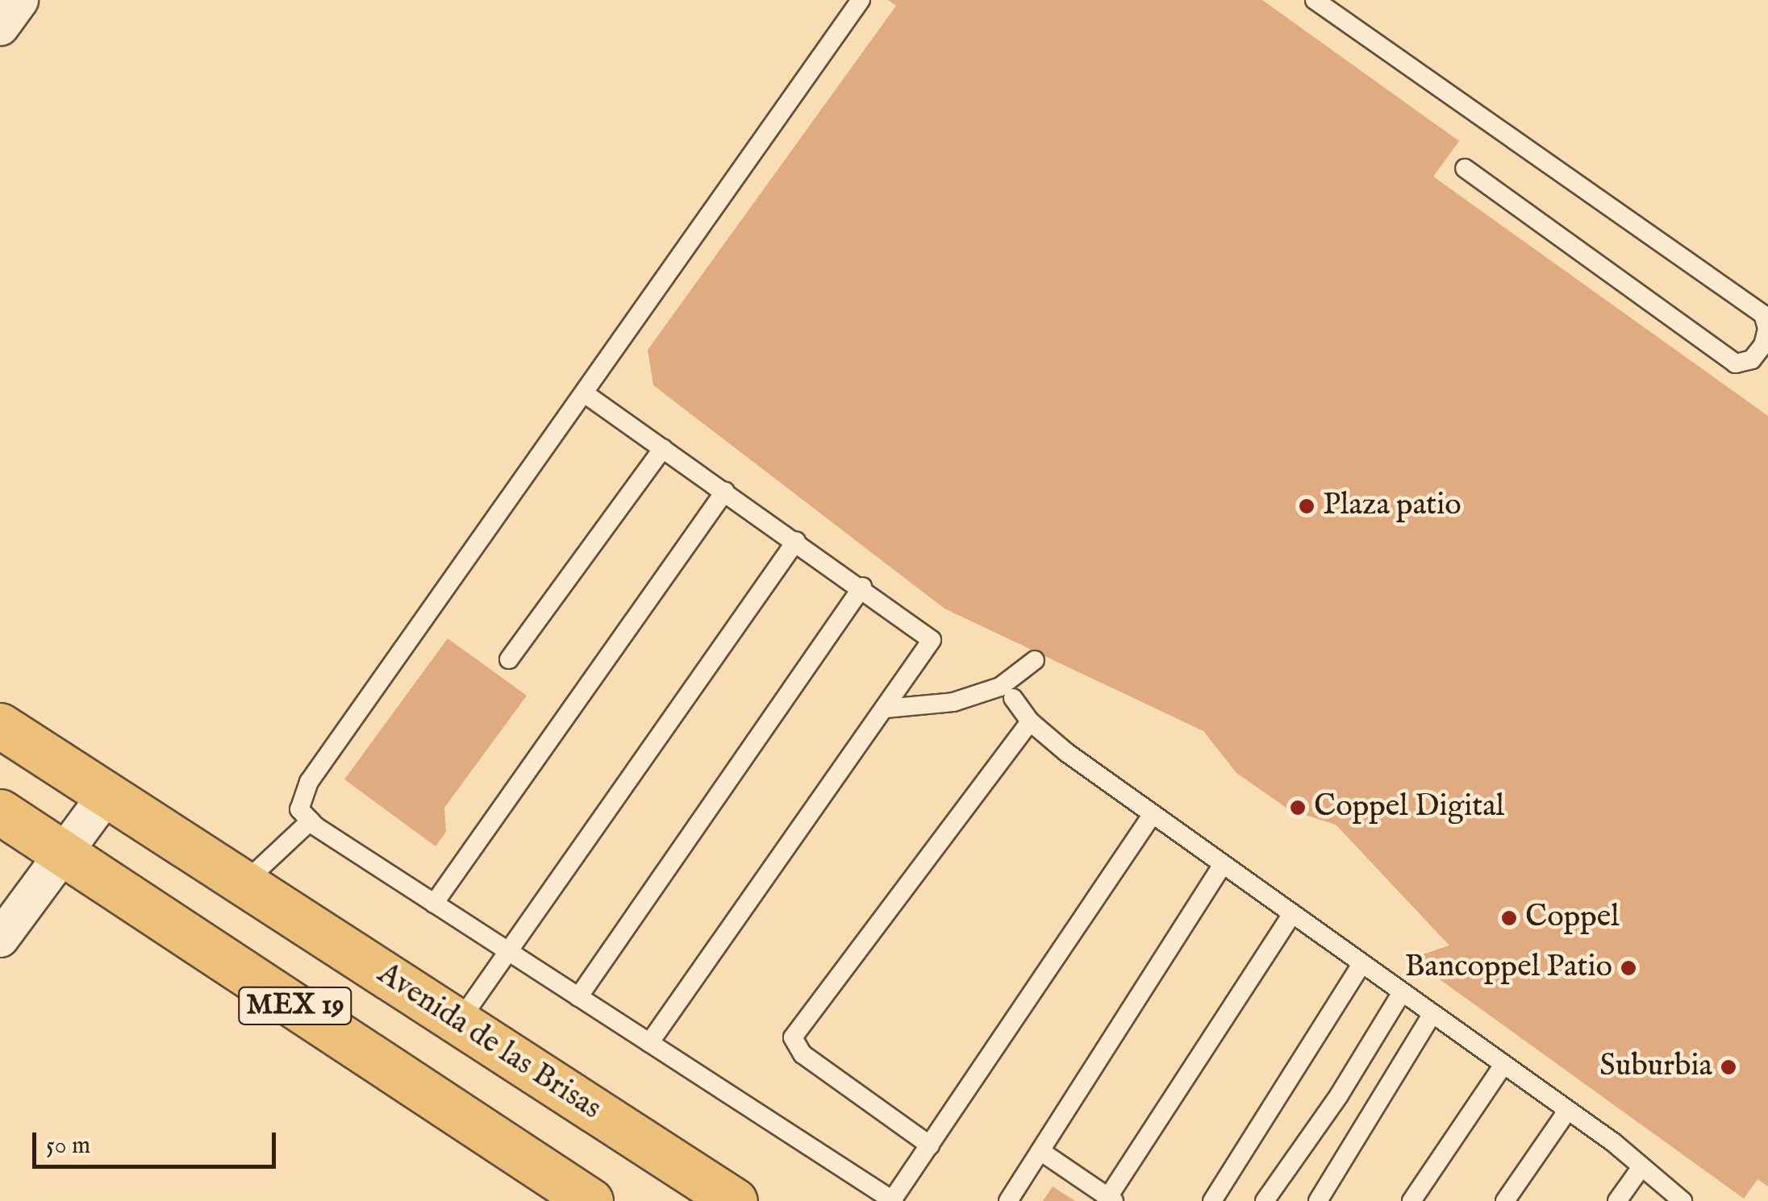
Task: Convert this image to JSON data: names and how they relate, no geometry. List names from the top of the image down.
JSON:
{
  "streets": {
    "main road": ["MEX 19", "Avenida de las Brisas"]
  },
  "places": [
    "Plaza patio",
    "Coppel Digital",
    "Coppel",
    "Bancoppel Patio",
    "Suburbia"
  ],
  "scale_bar": "50 m"
}
